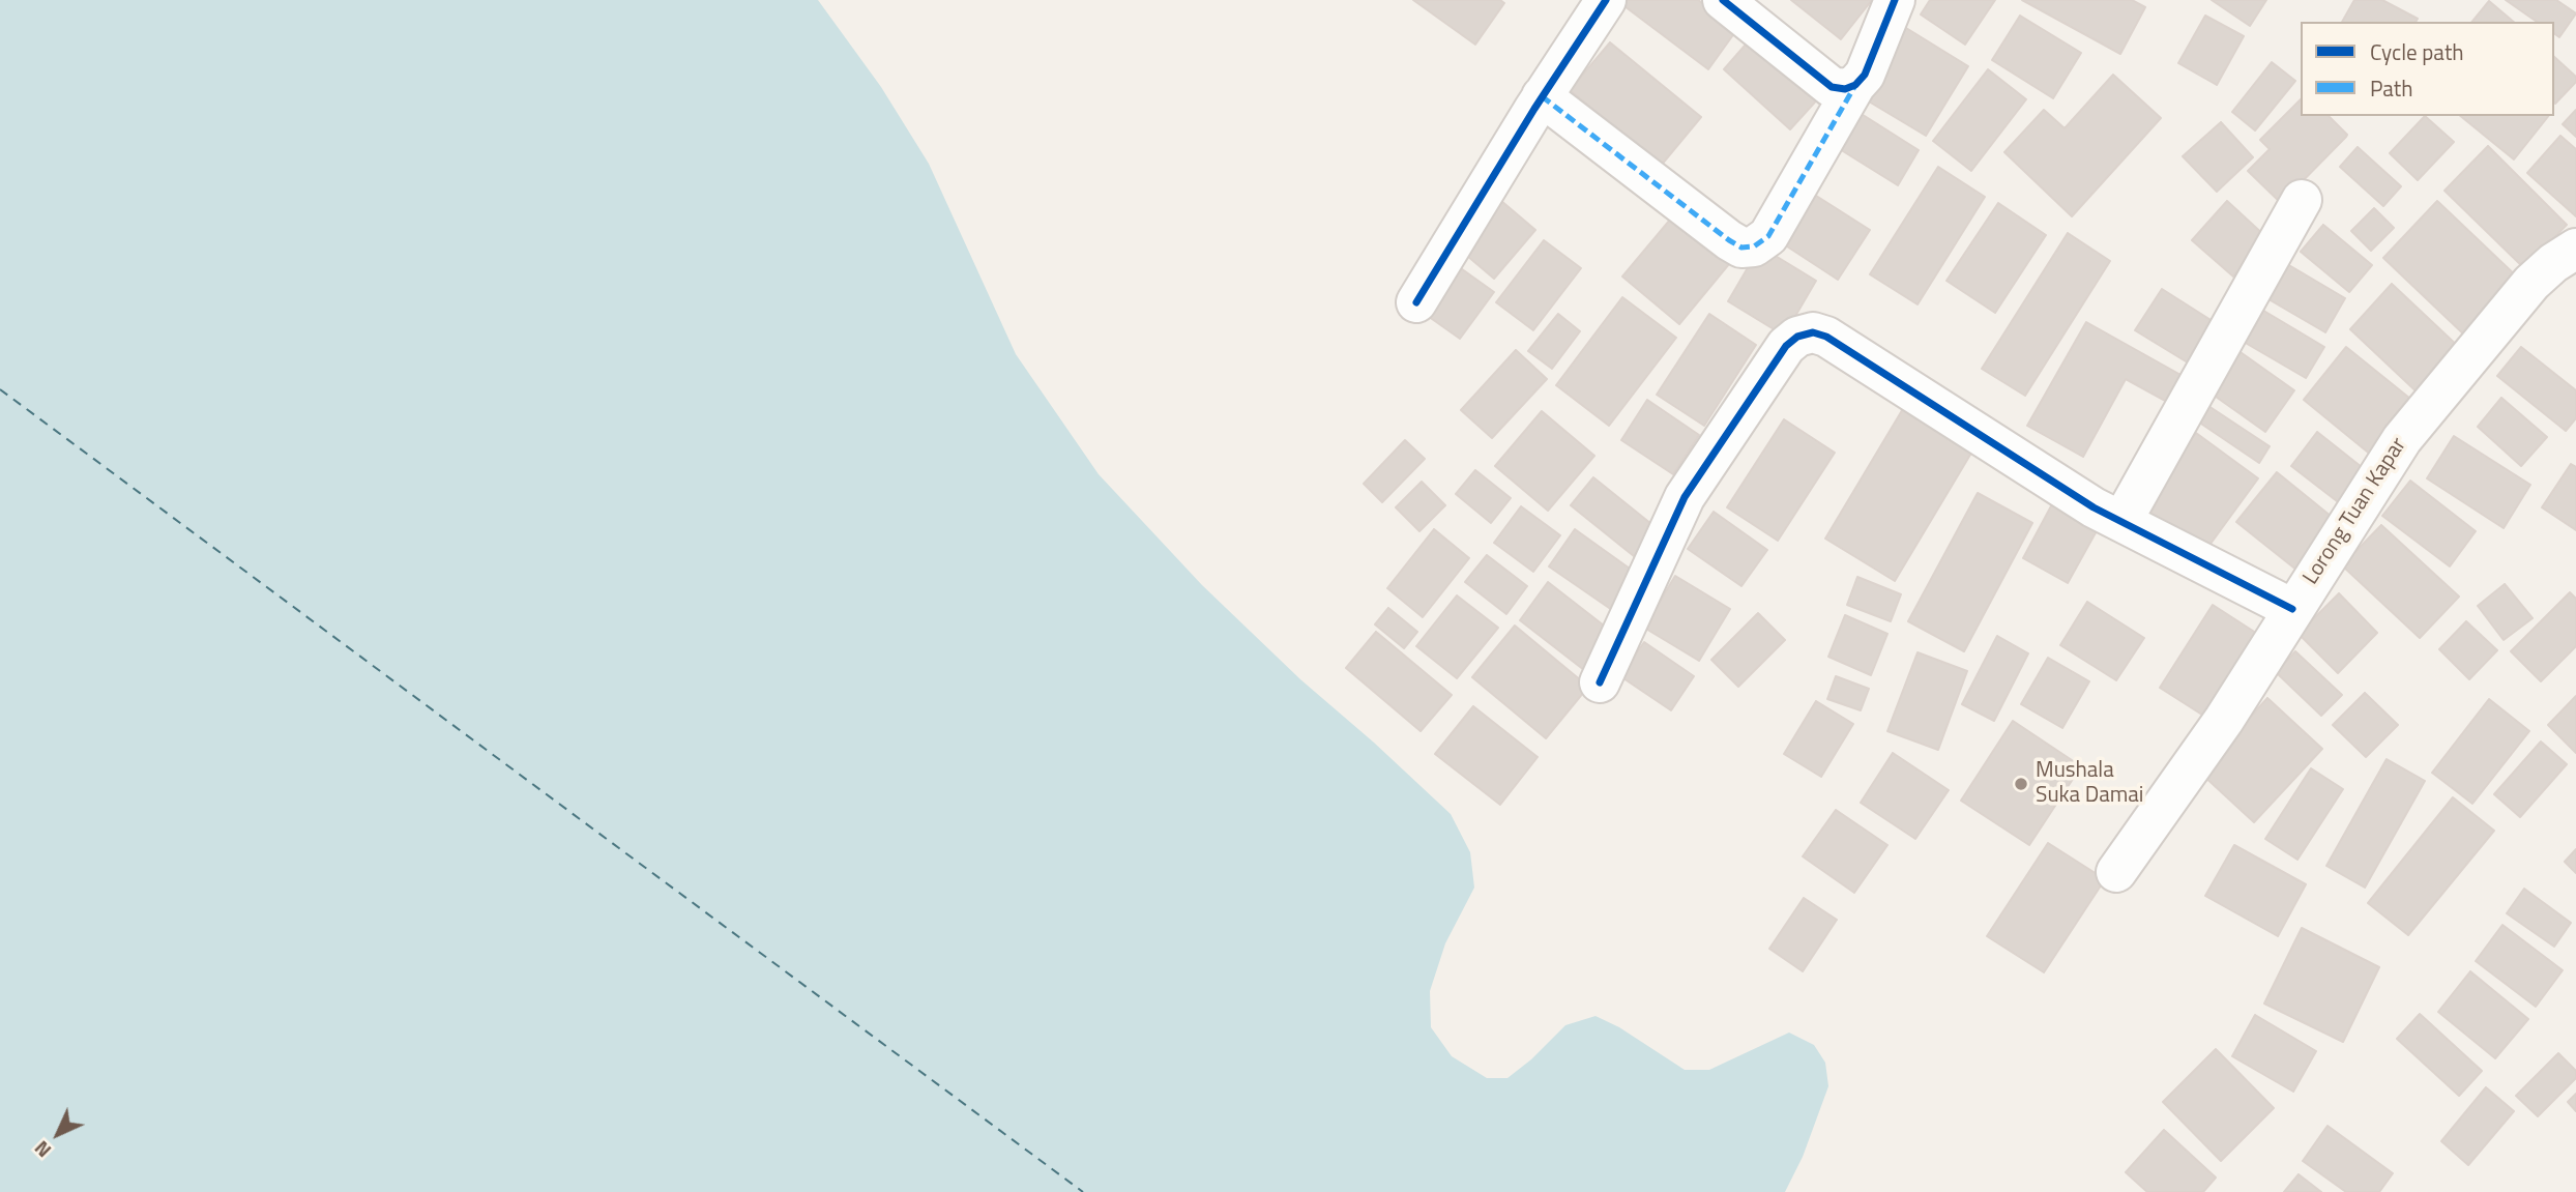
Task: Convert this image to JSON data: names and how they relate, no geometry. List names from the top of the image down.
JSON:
{
  "streets": {
    "street": ["Lorong Tuan Kapar"]
  },
  "places": ["Mushala Suka Damai"],
  "legend": ["Cycle path", "Path"],
  "north": "bottom left"
}
